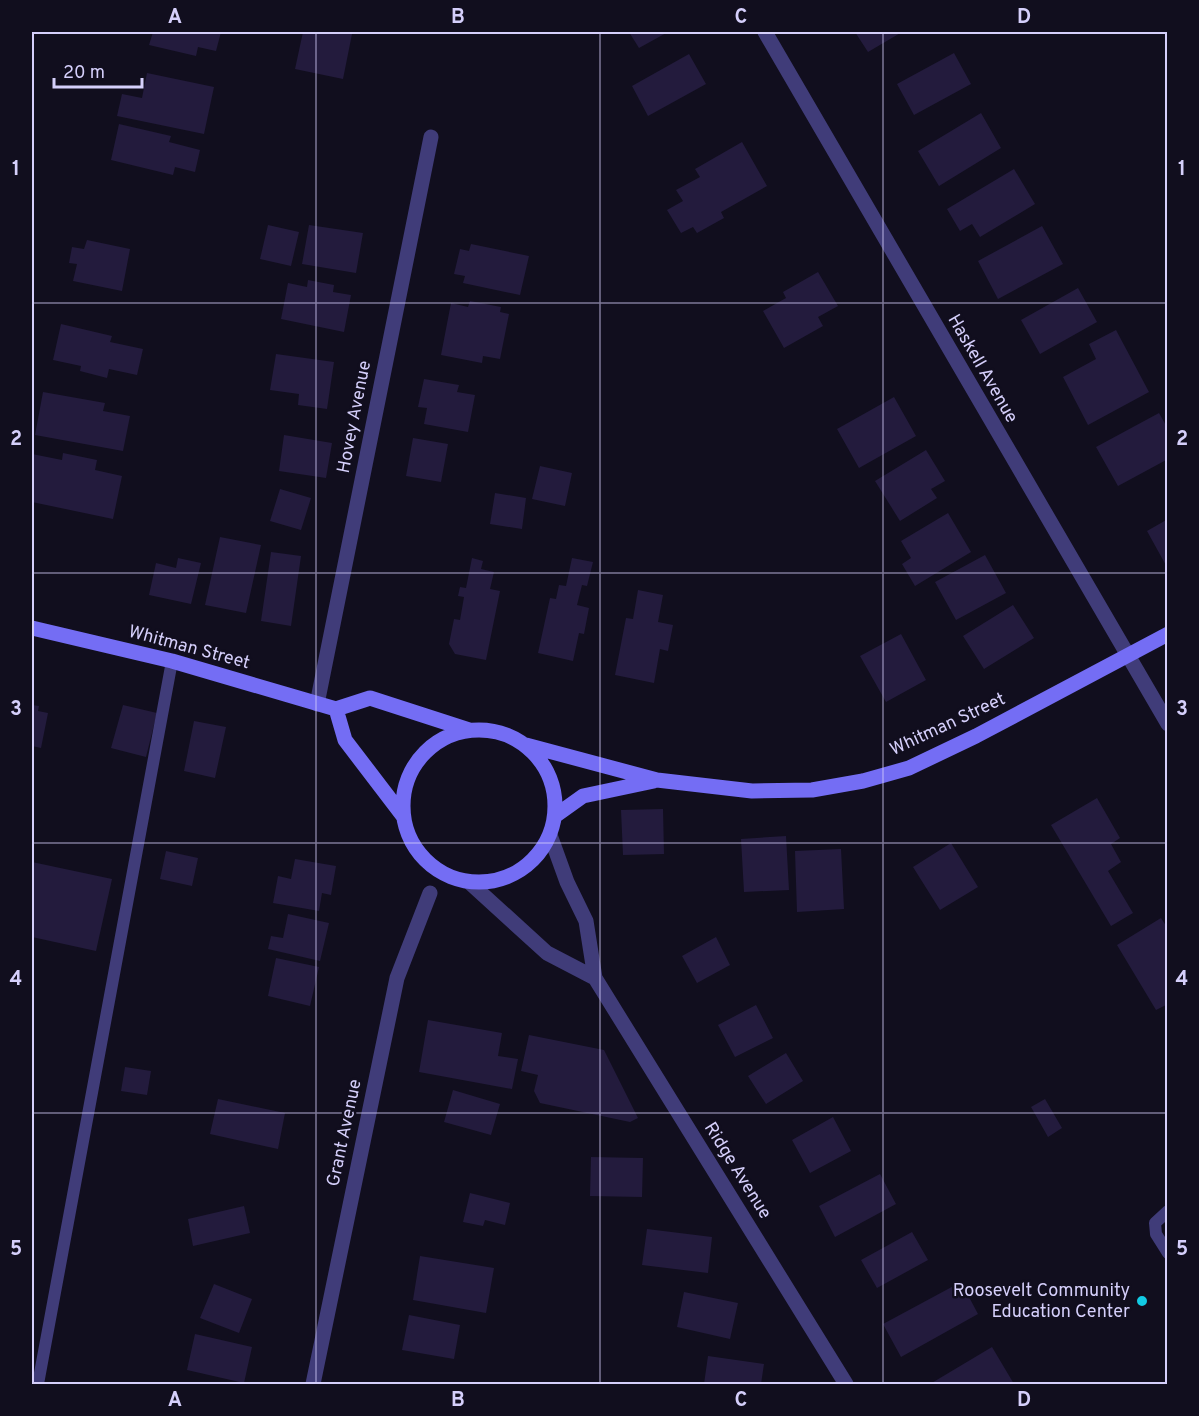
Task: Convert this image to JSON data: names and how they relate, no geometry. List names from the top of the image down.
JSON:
{
  "streets": {
    "main road": ["Whitman Street"],
    "street": [
      "Haskell Avenue",
      "Hovey Avenue",
      "Grant Avenue",
      "Ridge Avenue"
    ]
  },
  "crossings": [
    ["Haskell Avenue", "Whitman Street"],
    ["Hovey Avenue", "Whitman Street"],
    ["Whitman Street", "Ridge Avenue"]
  ],
  "places": ["Roosevelt Community Education Center"],
  "scale_bar": "20 m",
  "grid": {
    "columns": [
      "A",
      "B",
      "C",
      "D"
    ],
    "rows": [
      "1",
      "2",
      "3",
      "4",
      "5"
    ]
  }
}
